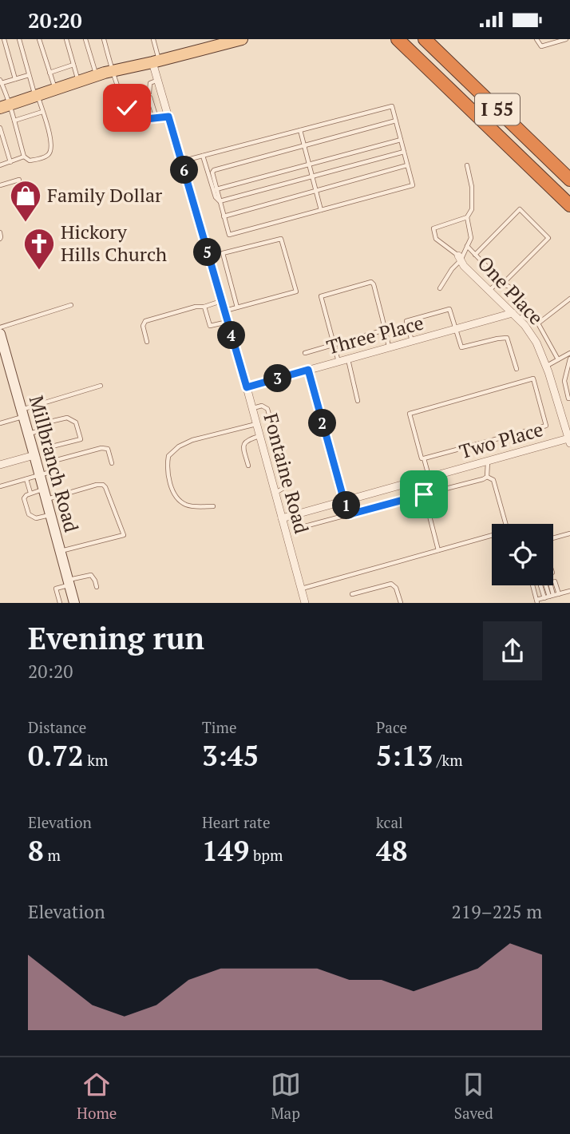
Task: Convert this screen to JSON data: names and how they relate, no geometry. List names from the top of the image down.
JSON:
{
  "streets": {
    "highway": ["I 55"],
    "main road": ["Millbranch Road"],
    "street": [
      "One Place",
      "Three Place",
      "Two Place",
      "Fontaine Road"
    ]
  },
  "crossings": [
    ["One Place", "Three Place"],
    ["One Place", "Two Place"],
    ["Three Place", "Fontaine Road"],
    ["Two Place", "Fontaine Road"]
  ],
  "places": {
    "shop": ["Family Dollar"],
    "church": ["Hickory Hills Church"]
  },
  "page": {
    "status": "20:20",
    "pins": [
      "6",
      "5",
      "4",
      "3",
      "2",
      "1"
    ],
    "heading": ["Evening run", "20:20"],
    "stats": [
      ["Distance", "0.72 km"],
      ["Time", "3:45"],
      ["Pace", "5:13 /km"],
      ["Elevation", "8 m"],
      ["Heart rate", "149 bpm"],
      ["kcal", "48"]
    ],
    "chart": ["Elevation", "219–225 m"],
    "tabs": ["Home", "Map", "Saved"]
  }
}
